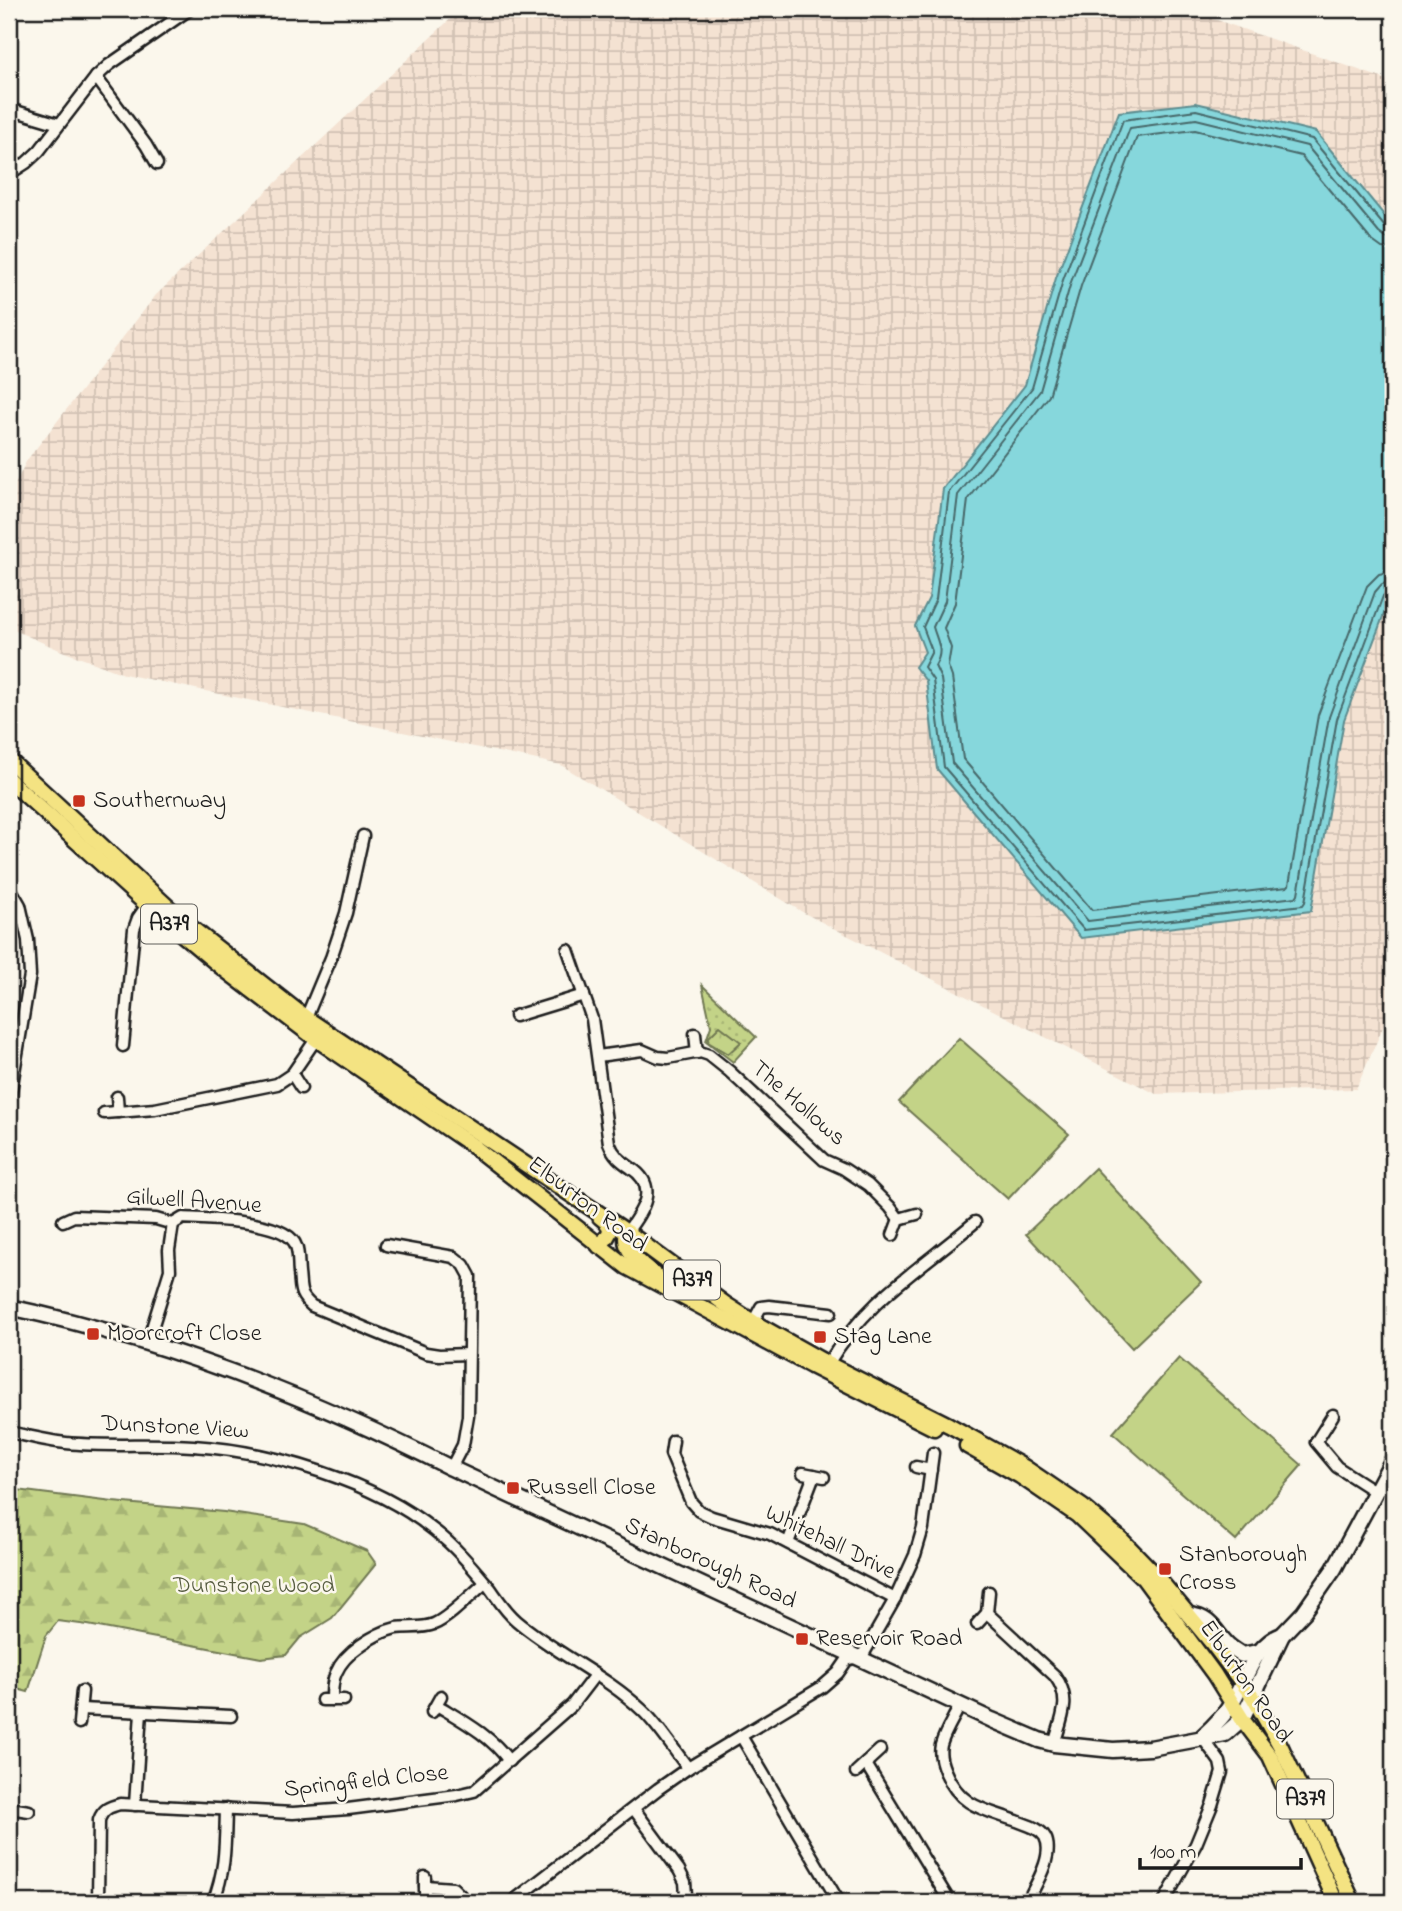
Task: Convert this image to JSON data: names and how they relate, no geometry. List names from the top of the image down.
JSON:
{
  "streets": {
    "main road": ["A379", "Elburton Road"],
    "street": [
      "The Hollows",
      "Gilwell Avenue",
      "Dunstone View",
      "Whitehall Drive",
      "Stanborough Road",
      "Springfield Close"
    ]
  },
  "crossings": [
    ["A379", "Elburton Road"],
    ["Elburton Road", "Stanborough Road"],
    ["Dunstone View", "Springfield Close"]
  ],
  "parks": ["Dunstone Wood"],
  "places": {
    "transit": [
      "Southernway",
      "Moorcroft Close",
      "Stag Lane",
      "Russell Close",
      "Stanborough Cross",
      "Reservoir Road"
    ]
  },
  "scale_bar": "100 m"
}
